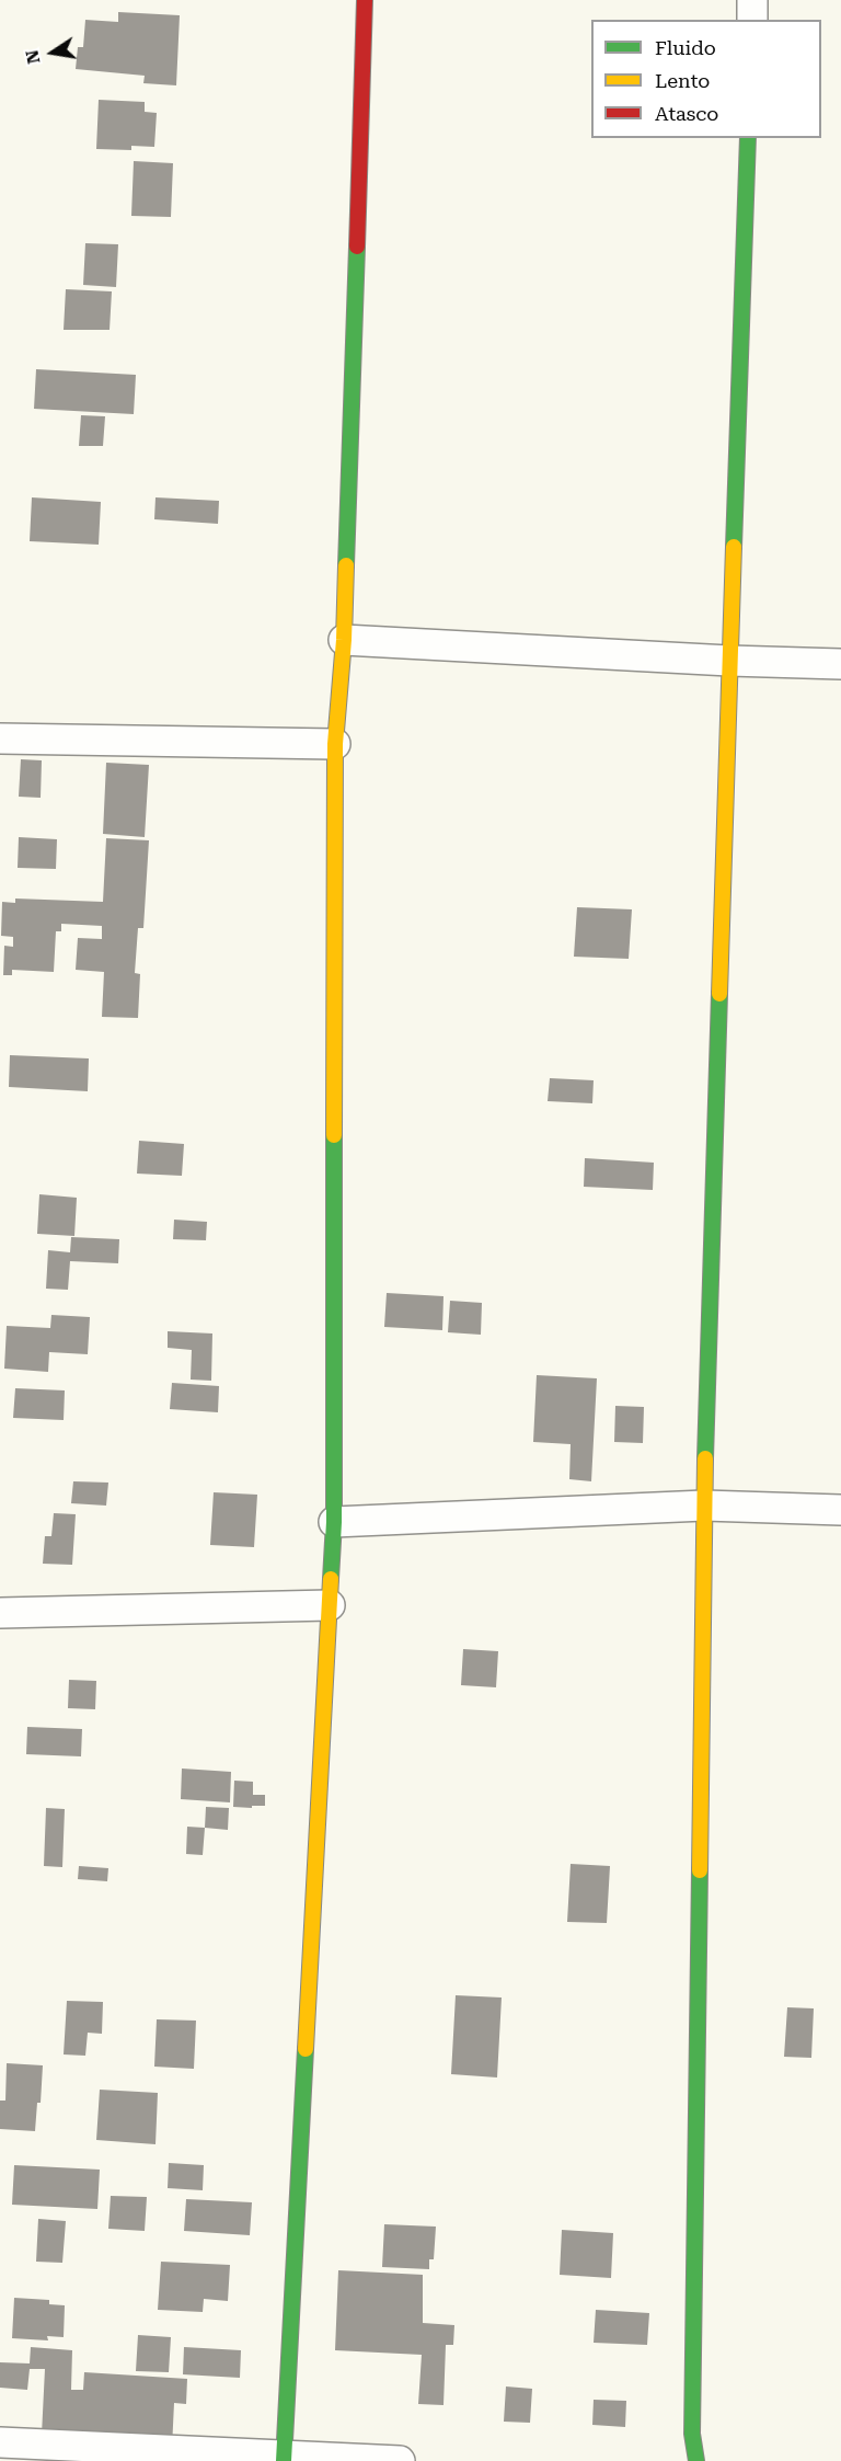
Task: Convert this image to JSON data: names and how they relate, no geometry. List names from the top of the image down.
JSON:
{
  "legend": ["Fluido", "Lento", "Atasco"],
  "north": "left"
}
